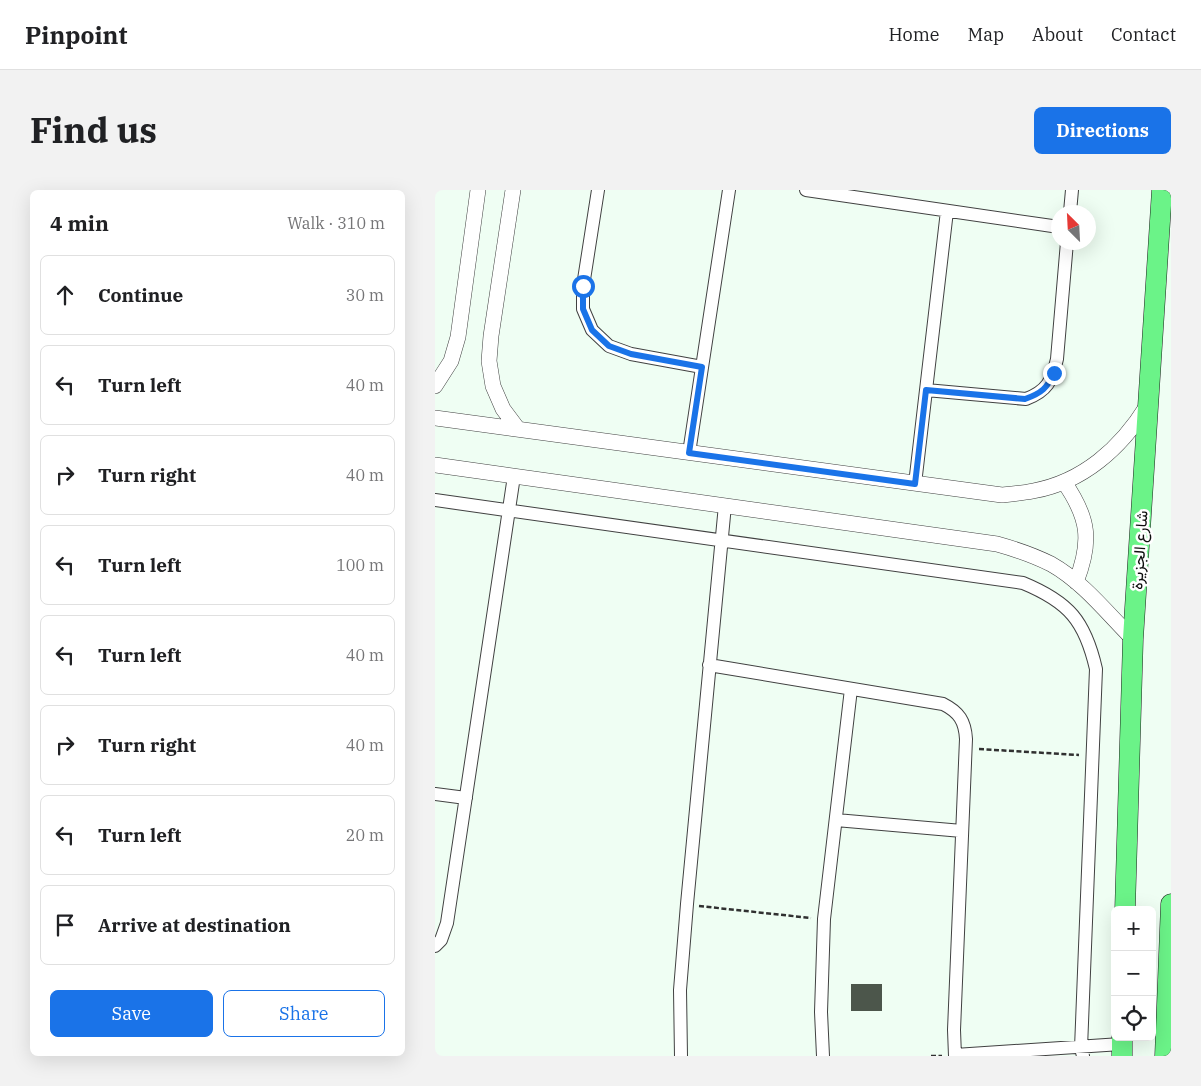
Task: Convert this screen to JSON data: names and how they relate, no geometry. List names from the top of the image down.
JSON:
{
  "streets": {
    "main road": ["شارع الجزيرة"]
  },
  "north": "top left",
  "page": {
    "header": "Pinpoint",
    "nav": [
      "Home",
      "Map",
      "About",
      "Contact"
    ],
    "title": "Find us",
    "buttons": [
      "Directions",
      ["Save", "Share"]
    ],
    "heading": ["4 min", "Walk · 310 m"],
    "list": [
      ["Continue", "30 m"],
      ["Turn left", "40 m"],
      ["Turn right", "40 m"],
      ["Turn left", "100 m"],
      ["Turn left", "40 m"],
      ["Turn right", "40 m"],
      ["Turn left", "20 m"],
      "Arrive at destination"
    ],
    "map_buttons": ["+", "−"]
  }
}
